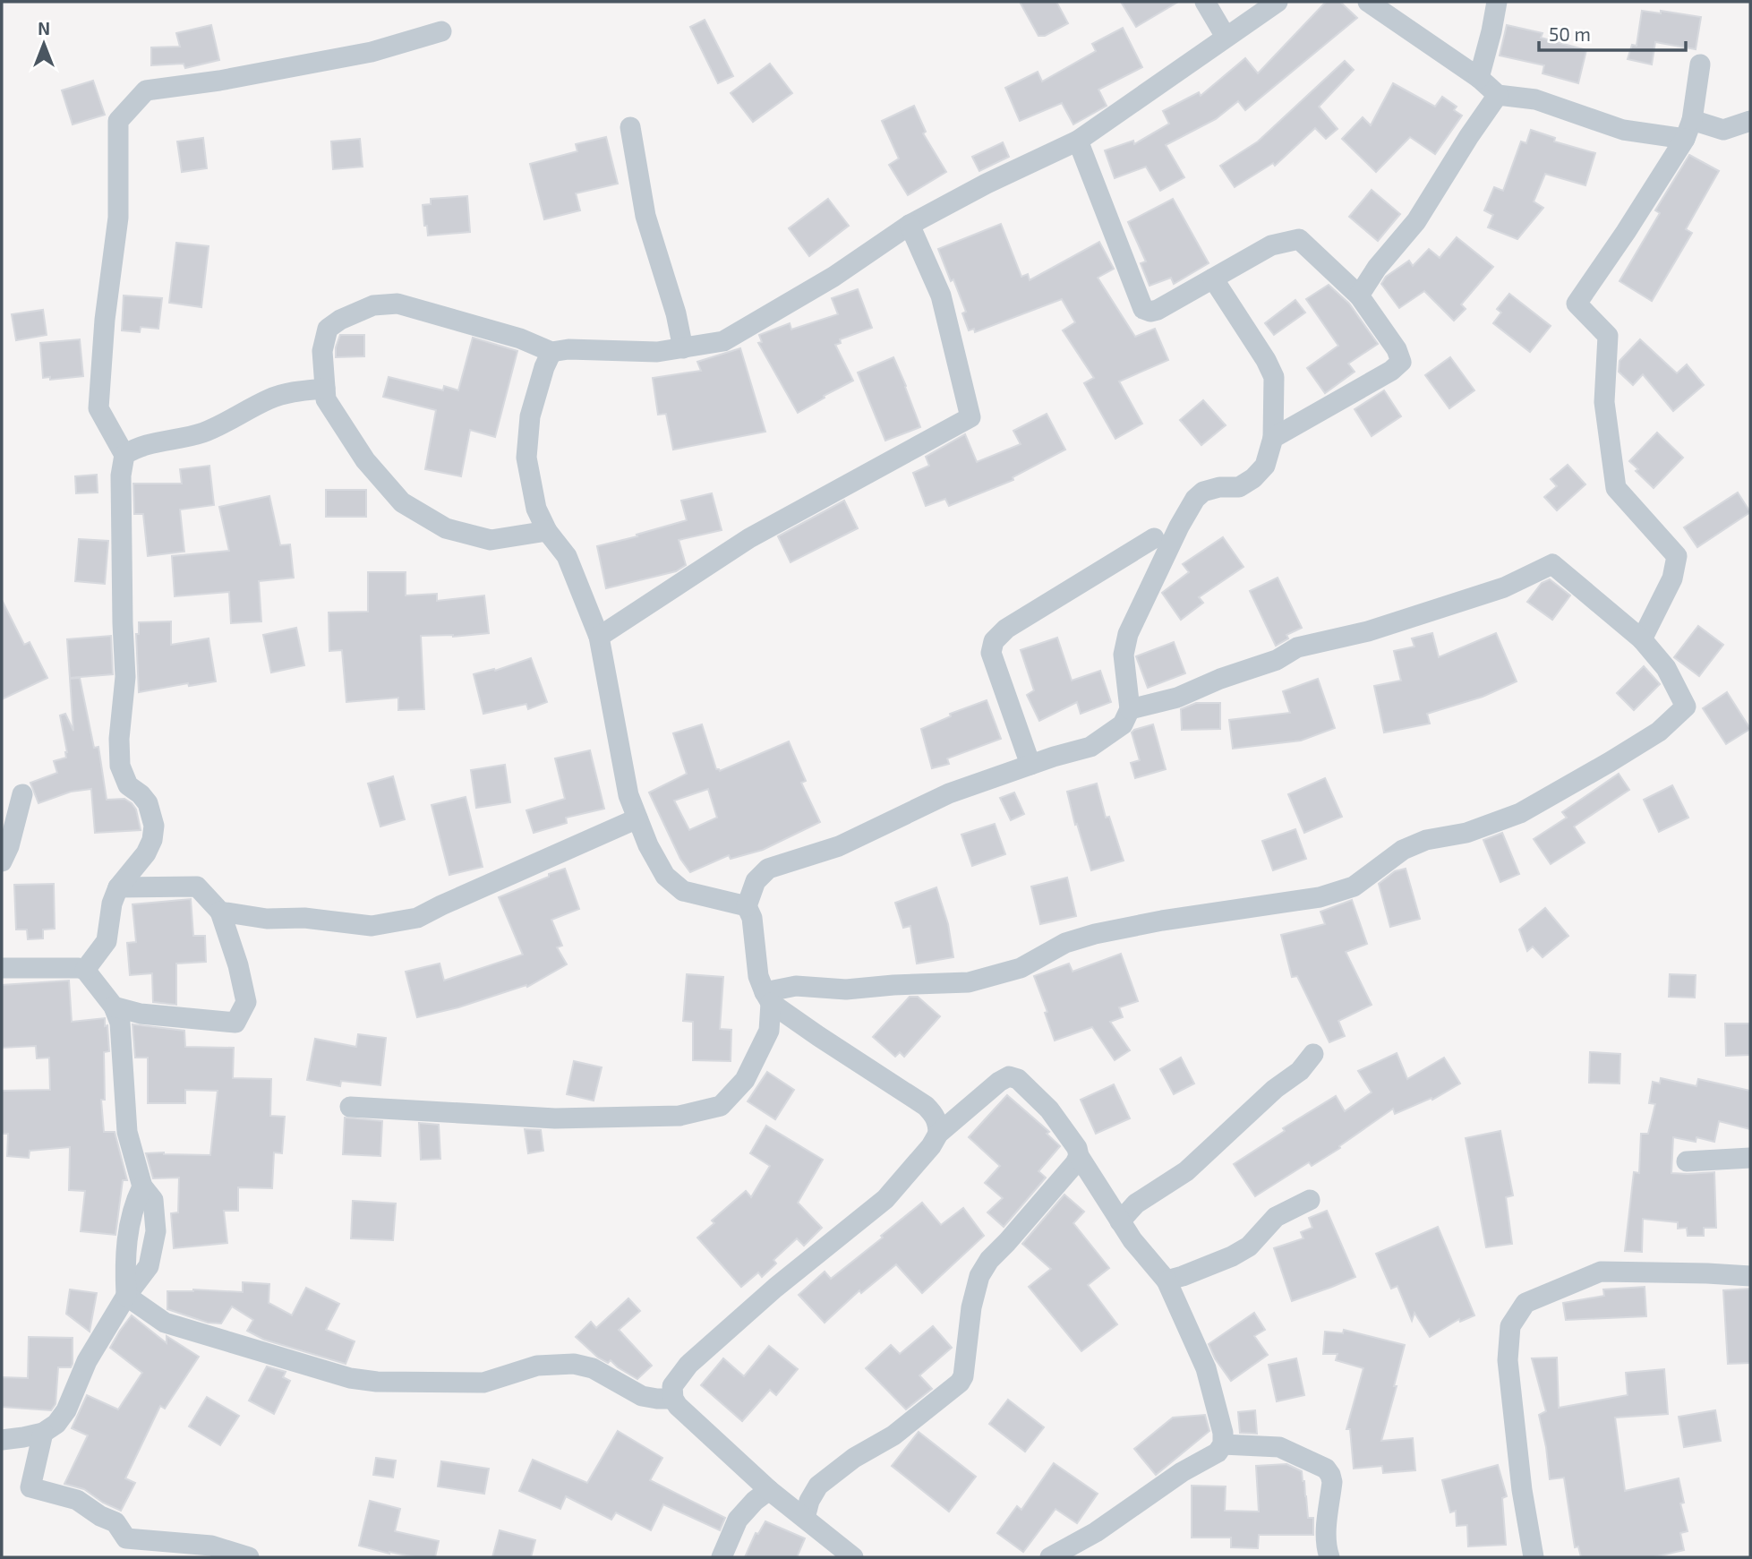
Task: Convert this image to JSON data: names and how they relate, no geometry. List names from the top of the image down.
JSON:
{
  "scale_bar": "50 m",
  "north": "top"
}
